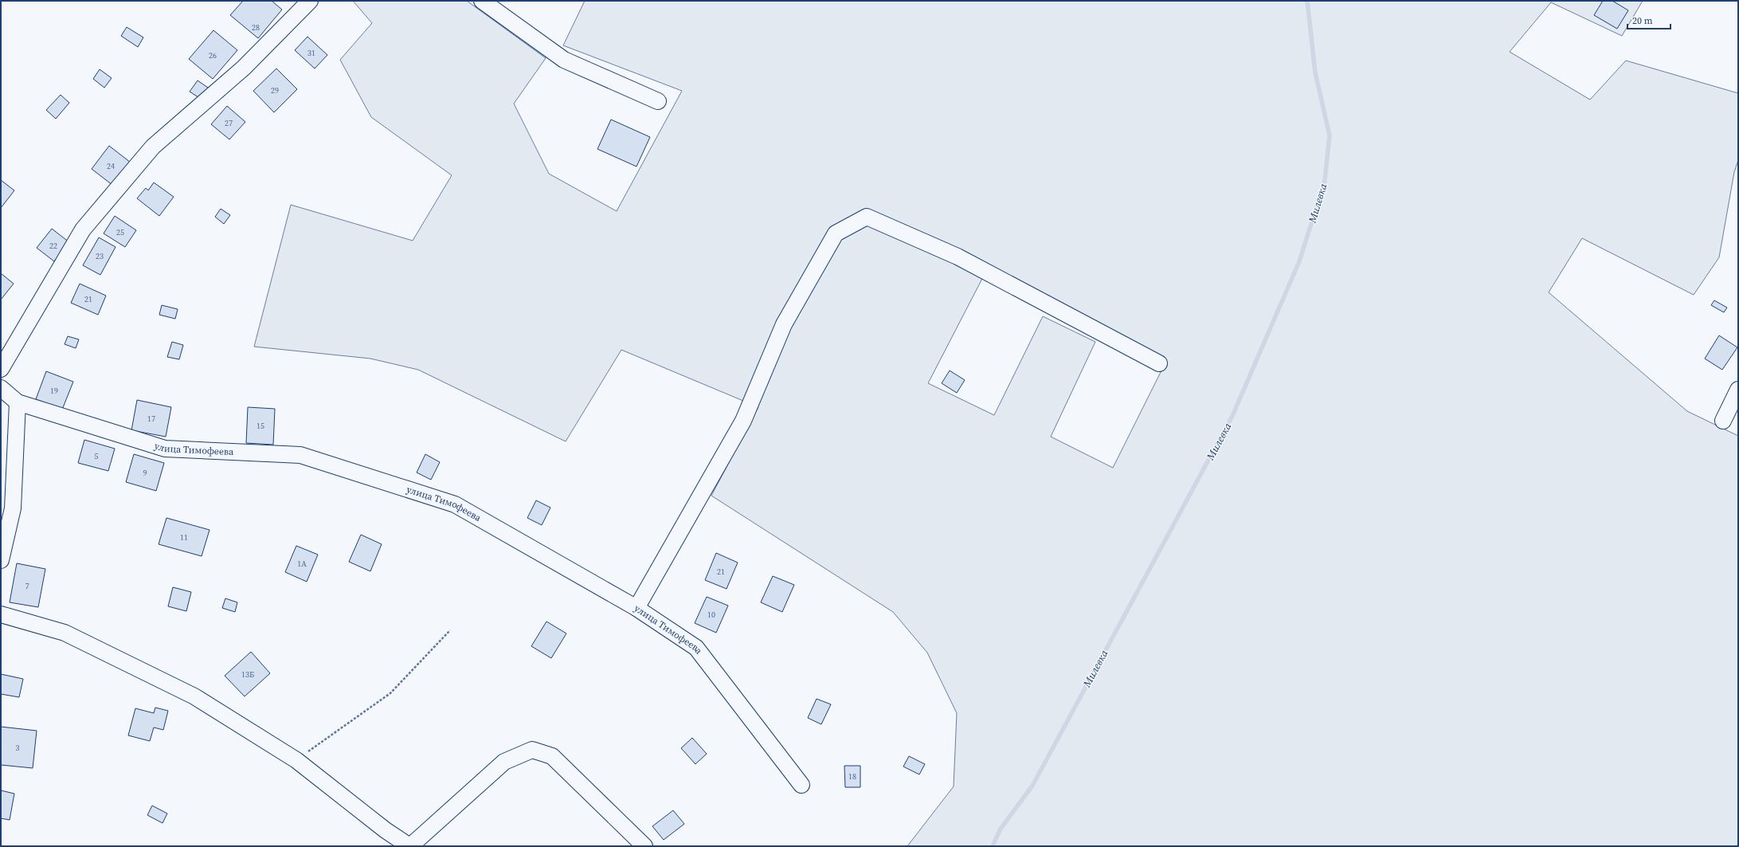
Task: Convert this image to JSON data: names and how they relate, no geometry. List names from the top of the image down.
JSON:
{
  "streets": {
    "street": ["улица Тимофеева"]
  },
  "water": ["Милевка"],
  "house_numbers": [
    "28",
    "31",
    "26",
    "29",
    "27",
    "24",
    "25",
    "22",
    "23",
    "21",
    "19",
    "17",
    "15",
    "5",
    "9",
    "11",
    "1А",
    "21",
    "7",
    "10",
    "13Б",
    "3",
    "18"
  ],
  "scale_bar": "20 m"
}
